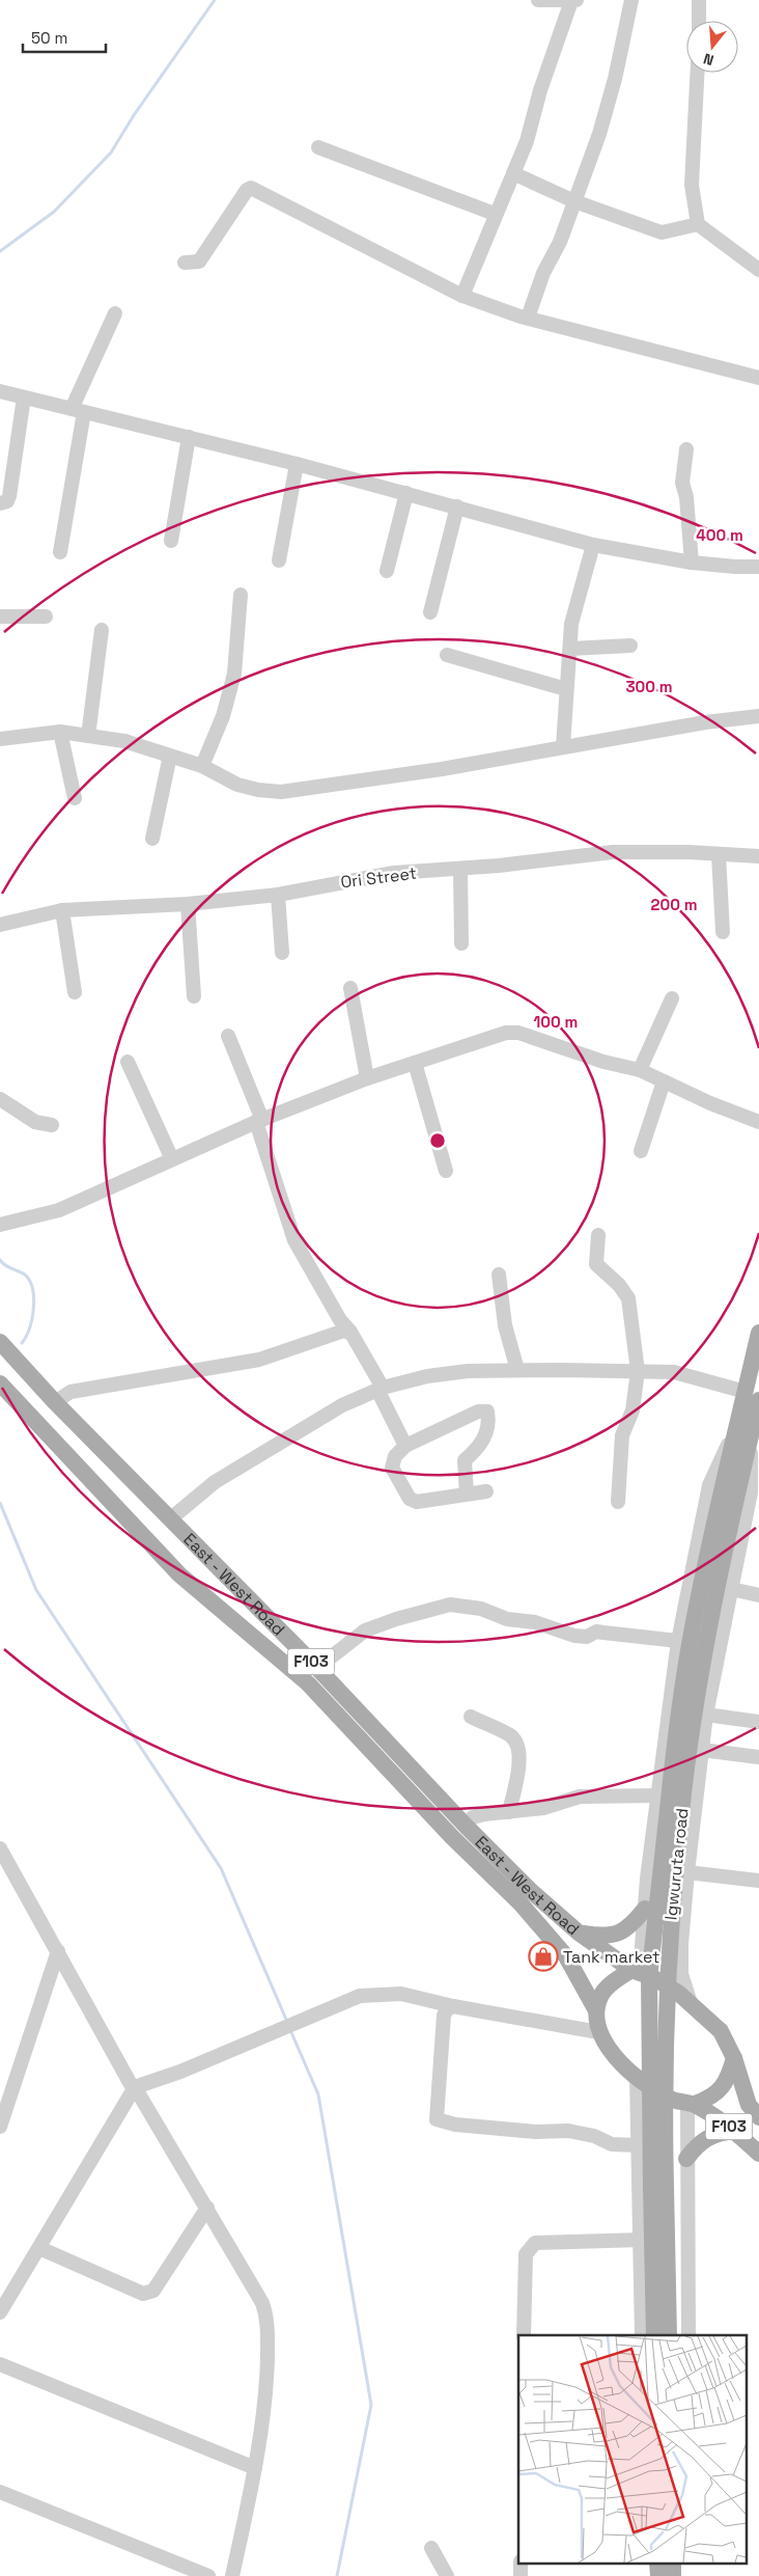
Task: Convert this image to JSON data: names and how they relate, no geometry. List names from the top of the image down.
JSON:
{
  "streets": {
    "main road": ["East - West Road", "F103", "Igwuruta road"],
    "street": ["Ori Street"]
  },
  "crossings": [
    ["East - West Road", "F103"]
  ],
  "places": {
    "shop": ["Tank market"]
  },
  "scale_bar": "50 m",
  "north": "bottom",
  "rings": [
    "400 m",
    "300 m",
    "200 m",
    "100 m"
  ]
}
